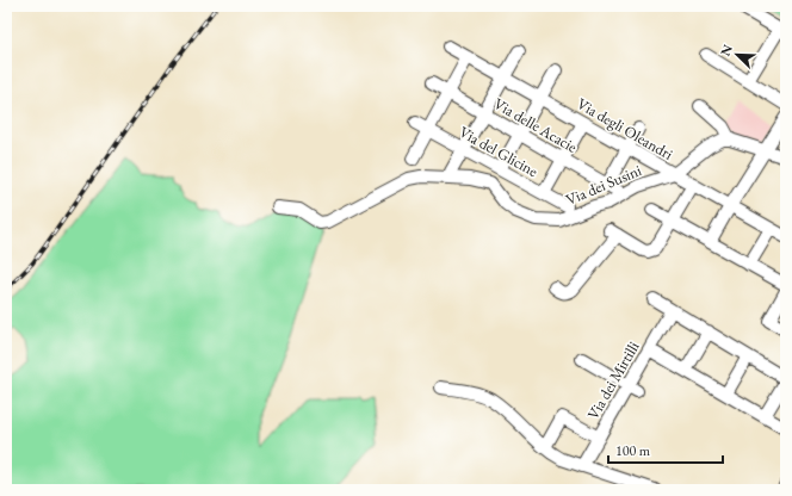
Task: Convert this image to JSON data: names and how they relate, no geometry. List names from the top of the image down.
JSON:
{
  "streets": {
    "street": [
      "Via delle Acacie",
      "Via degli Oleandri",
      "Via del Glicine",
      "Via dei Susini",
      "Via dei Mirtilli"
    ]
  },
  "crossings": [
    ["Via delle Acacie", "Via dei Susini"],
    ["Via degli Oleandri", "Via dei Susini"]
  ],
  "scale_bar": "100 m",
  "north": "top left"
}
